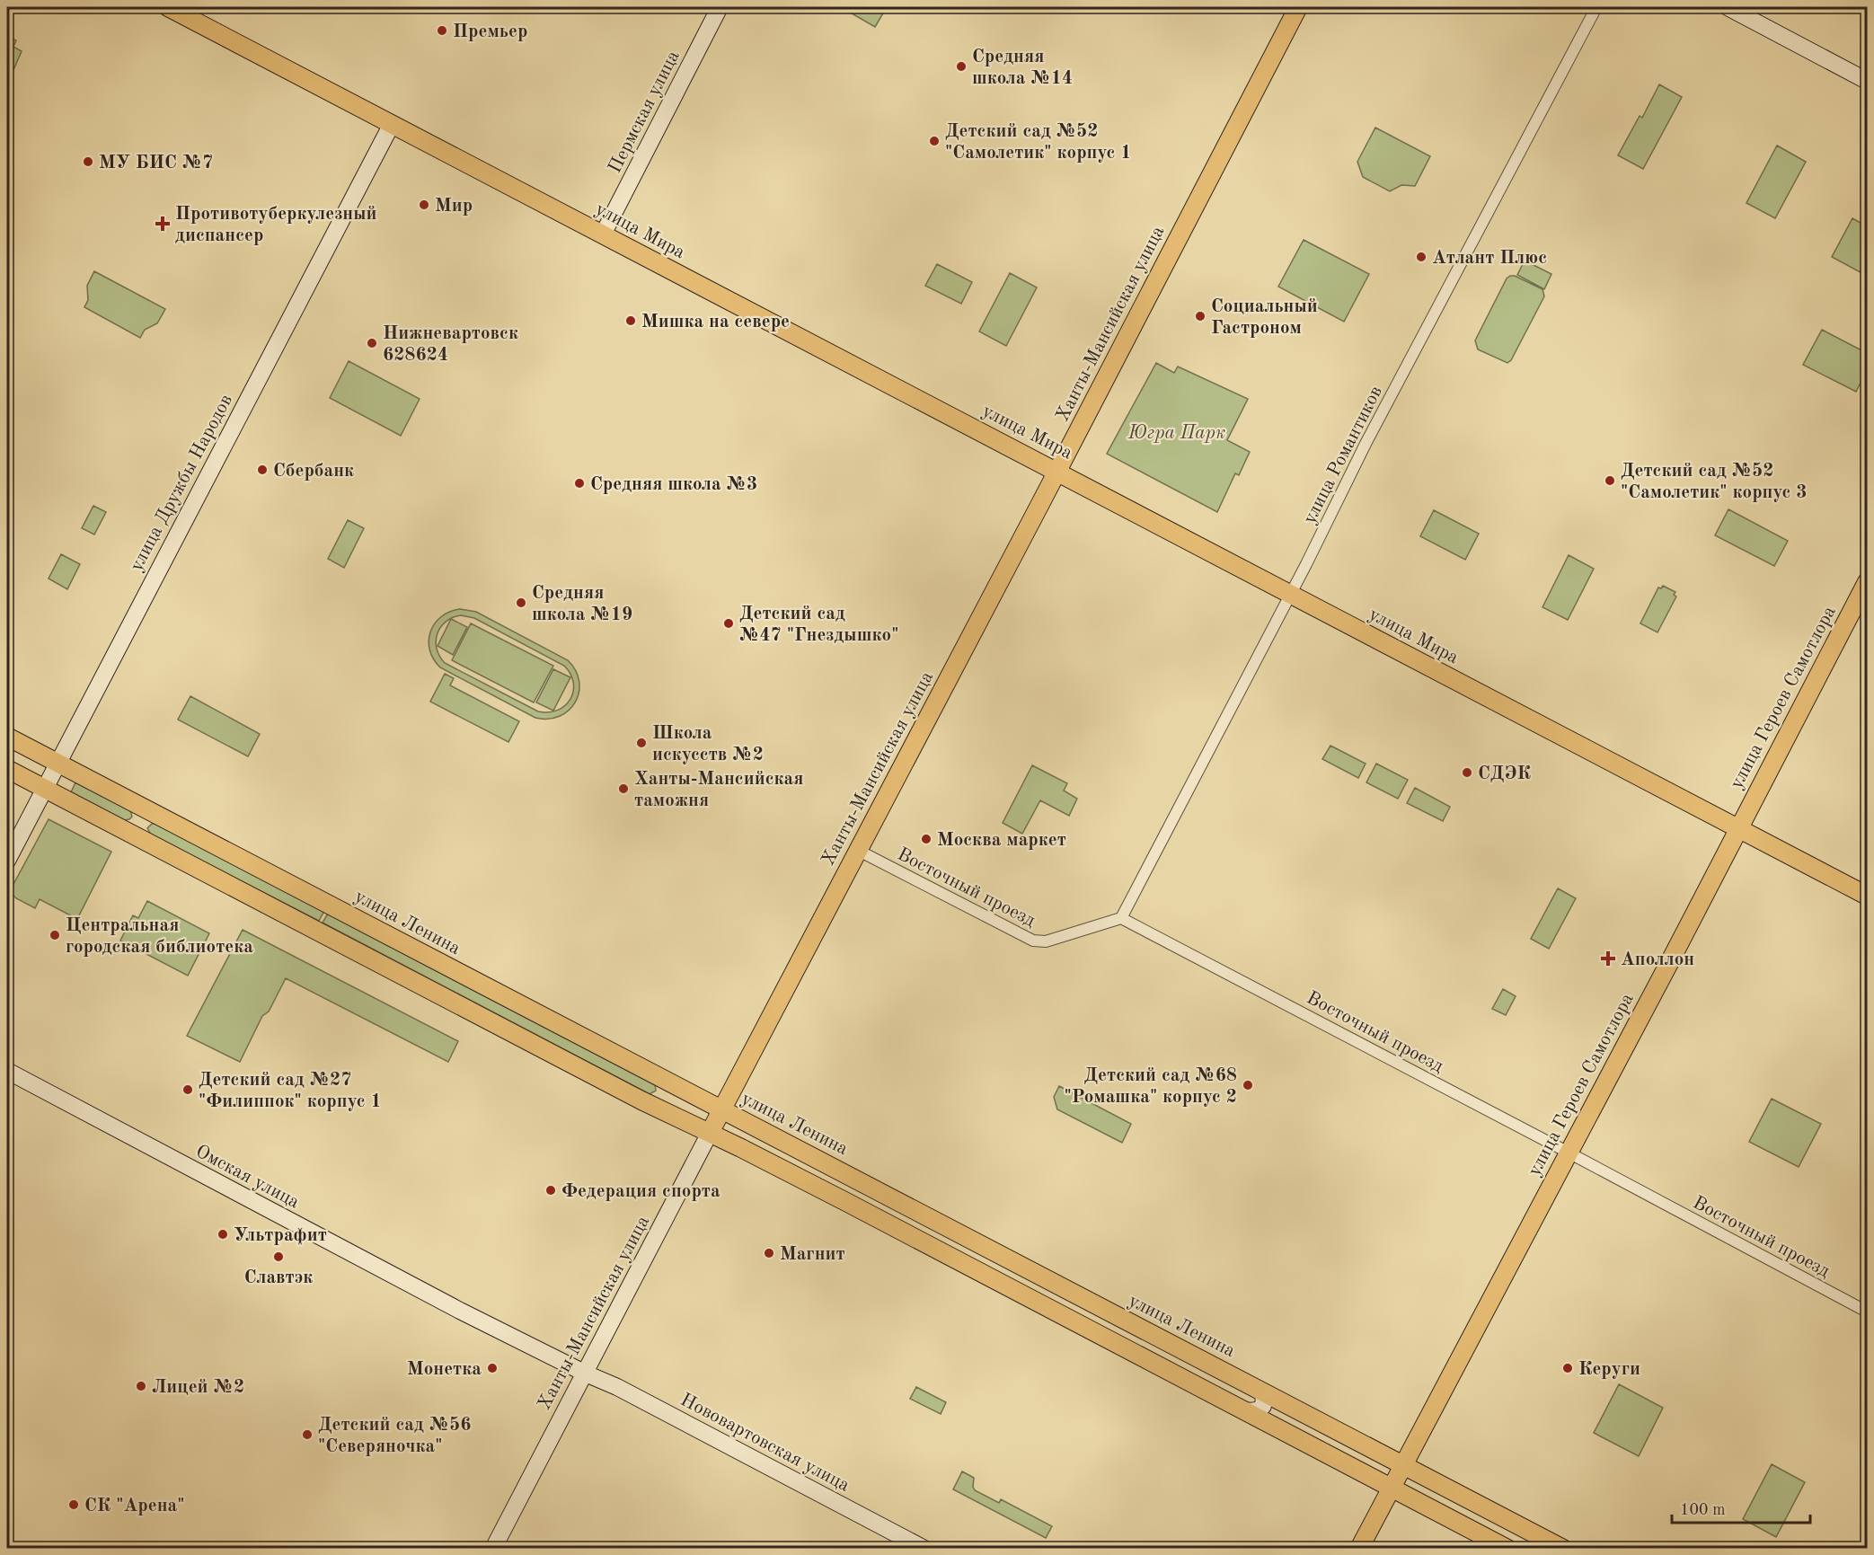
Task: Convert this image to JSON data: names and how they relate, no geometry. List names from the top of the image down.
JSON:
{
  "streets": {
    "main road": [
      "Пермская улица",
      "улица Мира",
      "Ханты-Мансийская улица",
      "улица Дружбы Народов",
      "улица Героев Самотлора",
      "улица Ленина",
      "Омская улица",
      "Нововартовская улица"
    ],
    "street": ["улица Романтиков", "Восточный проезд"]
  },
  "crossings": [
    ["Пермская улица", "улица Мира"],
    ["улица Мира", "Ханты-Мансийская улица"],
    ["улица Мира", "улица Романтиков"],
    ["улица Мира", "улица Дружбы Народов"],
    ["улица Мира", "улица Героев Самотлора"],
    ["Ханты-Мансийская улица", "Восточный проезд"],
    ["Ханты-Мансийская улица", "улица Ленина"],
    ["Ханты-Мансийская улица", "Омская улица"],
    ["Ханты-Мансийская улица", "Нововартовская улица"],
    ["улица Романтиков", "Восточный проезд"],
    ["улица Дружбы Народов", "улица Ленина"],
    ["улица Героев Самотлора", "Восточный проезд"],
    ["улица Героев Самотлора", "улица Ленина"],
    ["Омская улица", "Нововартовская улица"]
  ],
  "parks": ["Югра Парк"],
  "places": {
    "other": [
      "Премьер",
      "Средняя школа №14",
      "Детский сад №52 \"Самолетик\" корпус 1",
      "МУ БИС №7",
      "Мир",
      "Атлант Плюс",
      "Социальный Гастроном",
      "Мишка на севере",
      "Нижневартовск 628624",
      "Сбербанк",
      "Детский сад №52 \"Самолетик\" корпус 3",
      "Средняя школа №3",
      "Средняя школа №19",
      "Детский сад №47 \"Гнездышко\"",
      "Школа искусств №2",
      "СДЭК",
      "Ханты-Мансийская таможня",
      "Москва маркет",
      "Центральная городская библиотека",
      "Детский сад №68 \"Ромашка\" корпус 2",
      "Детский сад №27 \"Филиппок\" корпус 1",
      "Федерация спорта",
      "Ультрафит",
      "Магнит",
      "Славтэк",
      "Монетка",
      "Керуги",
      "Лицей №2",
      "Детский сад №56 \"Северяночка\"",
      "СК \"Арена\""
    ],
    "health": ["Противотуберкулезный диспансер", "Аполлон"]
  },
  "scale_bar": "100 m"
}
